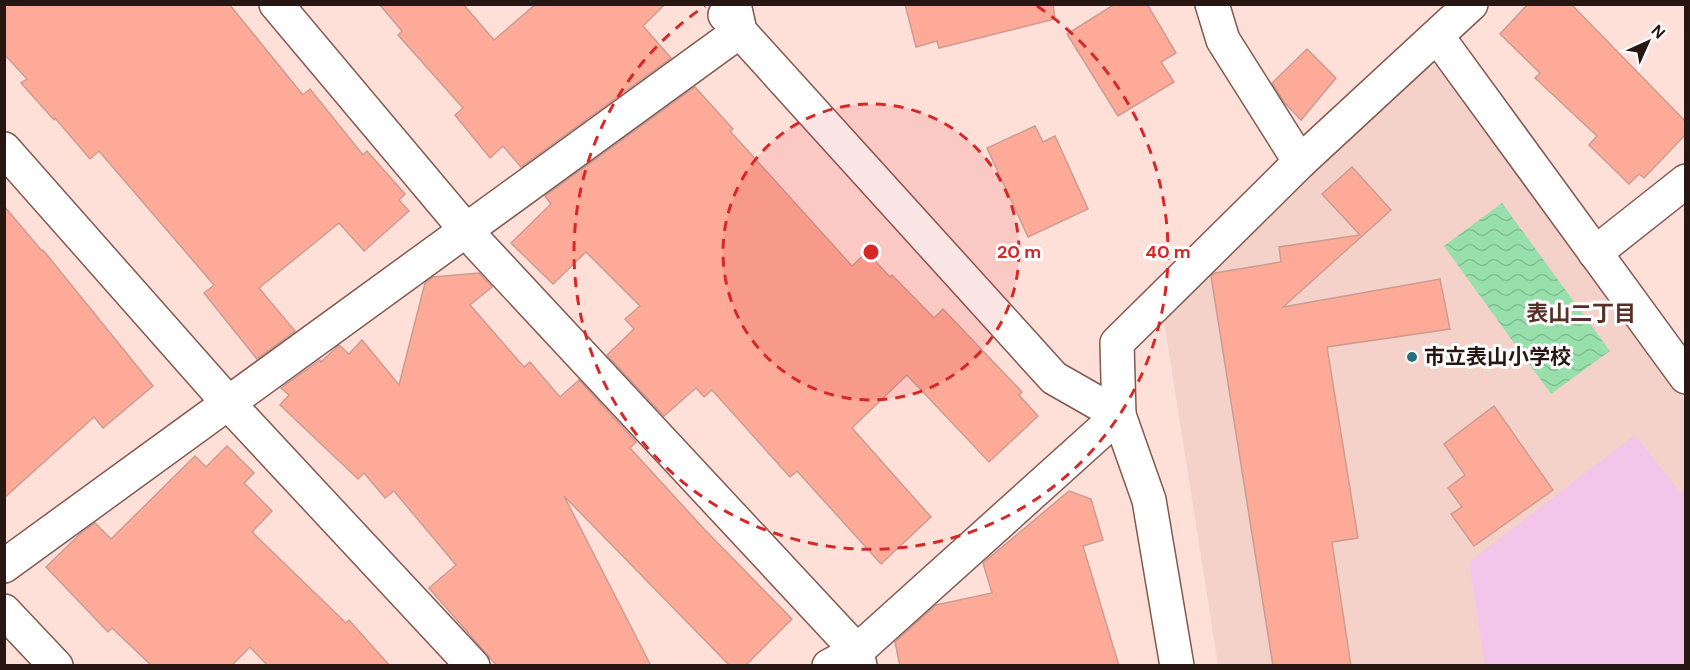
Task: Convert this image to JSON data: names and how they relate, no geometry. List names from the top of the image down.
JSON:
{
  "districts": ["表山二丁目"],
  "places": ["市立表山小学校"],
  "north": "top right",
  "rings": ["20 m", "40 m"]
}
